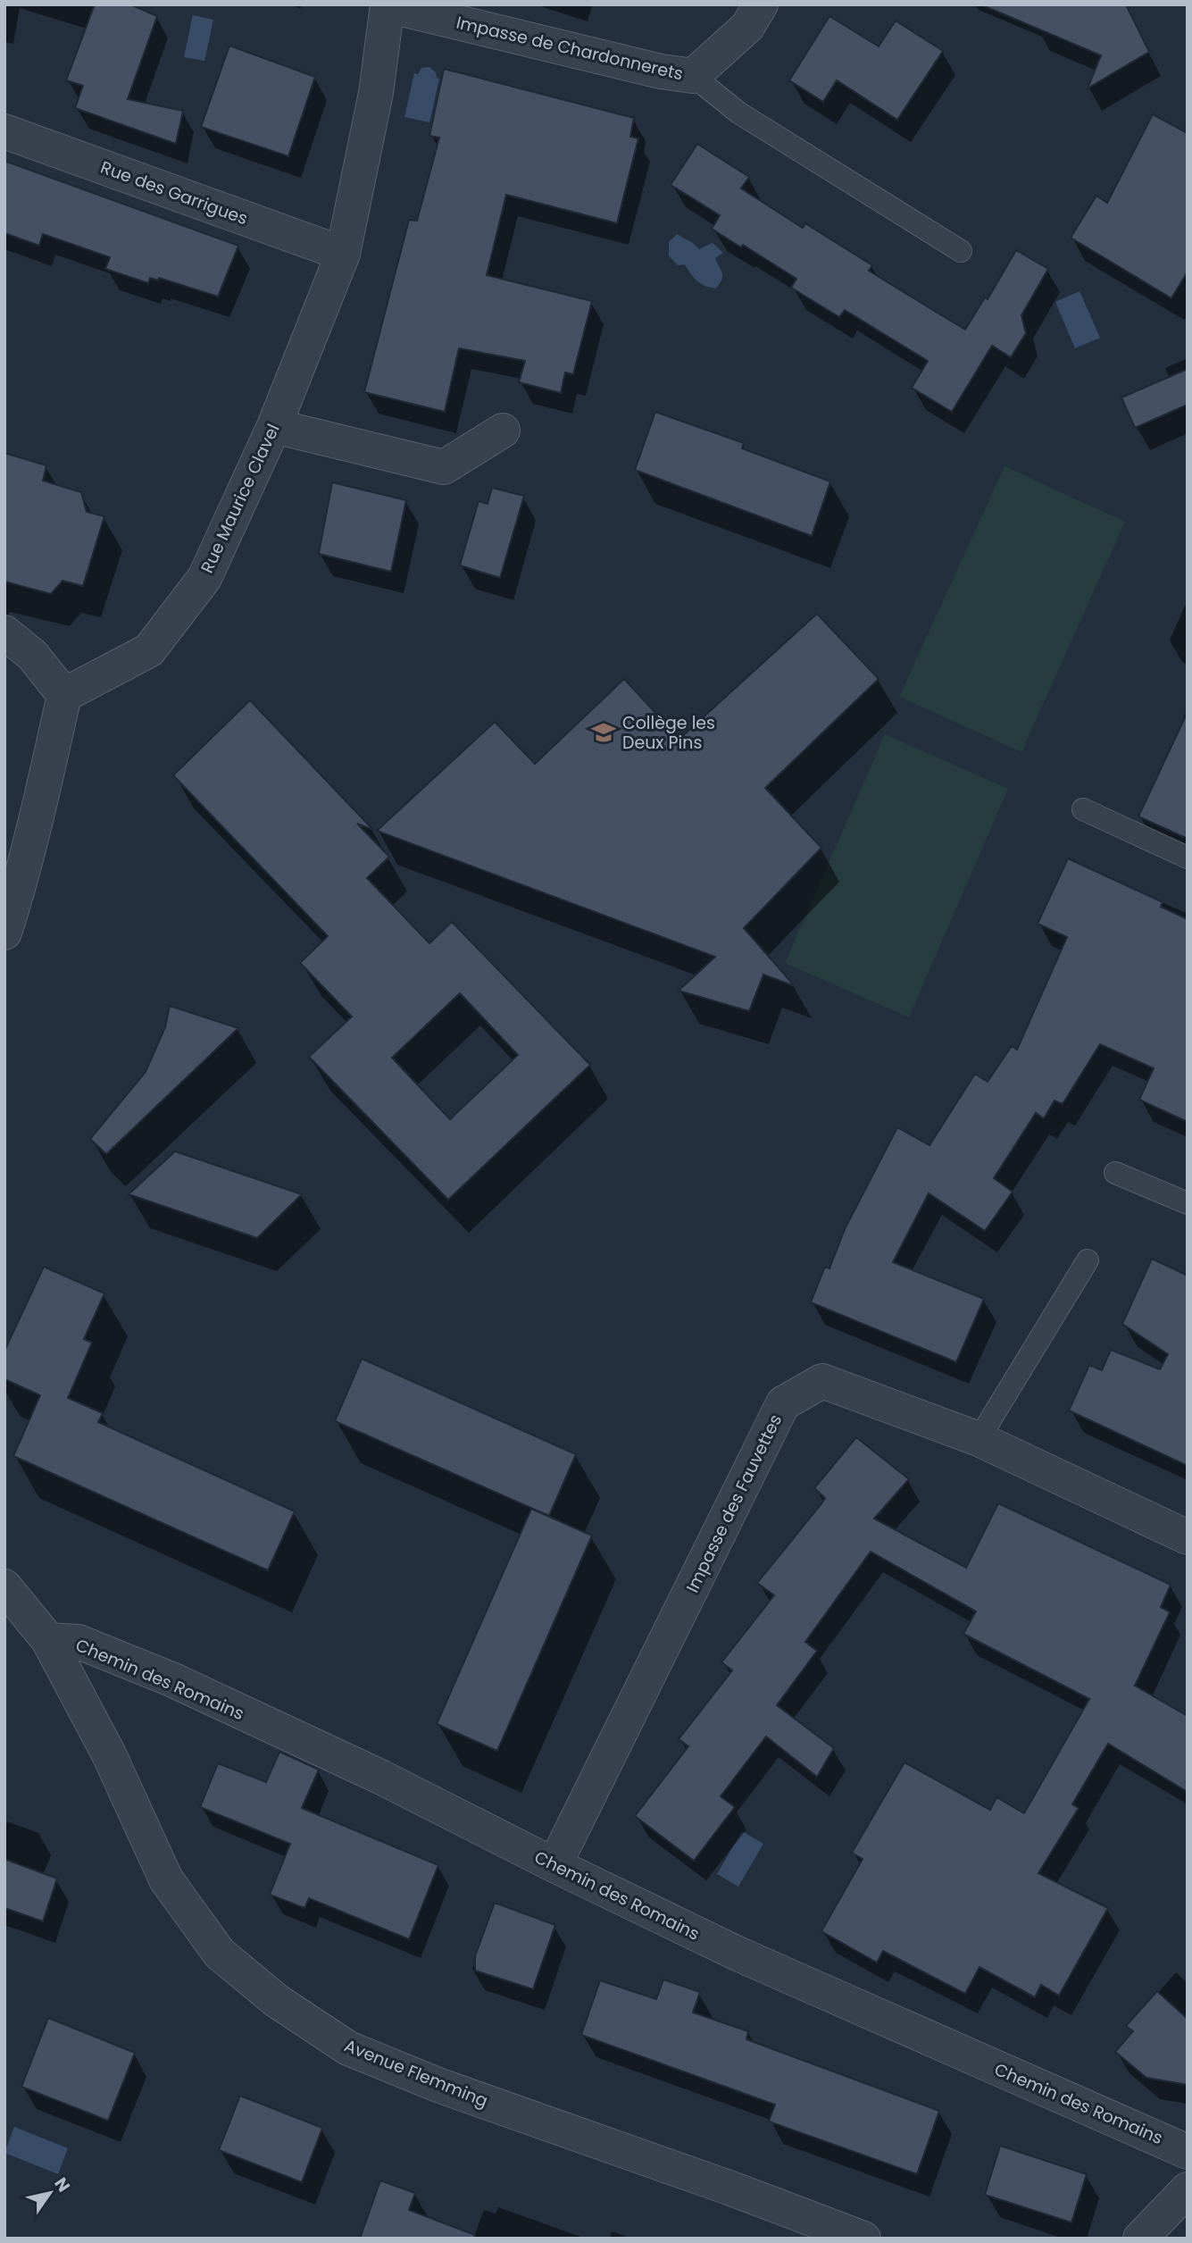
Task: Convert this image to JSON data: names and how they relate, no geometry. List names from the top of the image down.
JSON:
{
  "streets": {
    "street": [
      "Impasse de Chardonnerets",
      "Rue des Garrigues",
      "Rue Maurice Clavel",
      "Impasse des Fauvettes",
      "Chemin des Romains",
      "Avenue Flemming"
    ]
  },
  "crossings": [
    ["Impasse de Chardonnerets", "Rue Maurice Clavel"],
    ["Rue des Garrigues", "Rue Maurice Clavel"],
    ["Impasse des Fauvettes", "Chemin des Romains"],
    ["Chemin des Romains", "Avenue Flemming"]
  ],
  "places": {
    "school or university": ["Collège les Deux Pins"]
  },
  "north": "top right"
}
